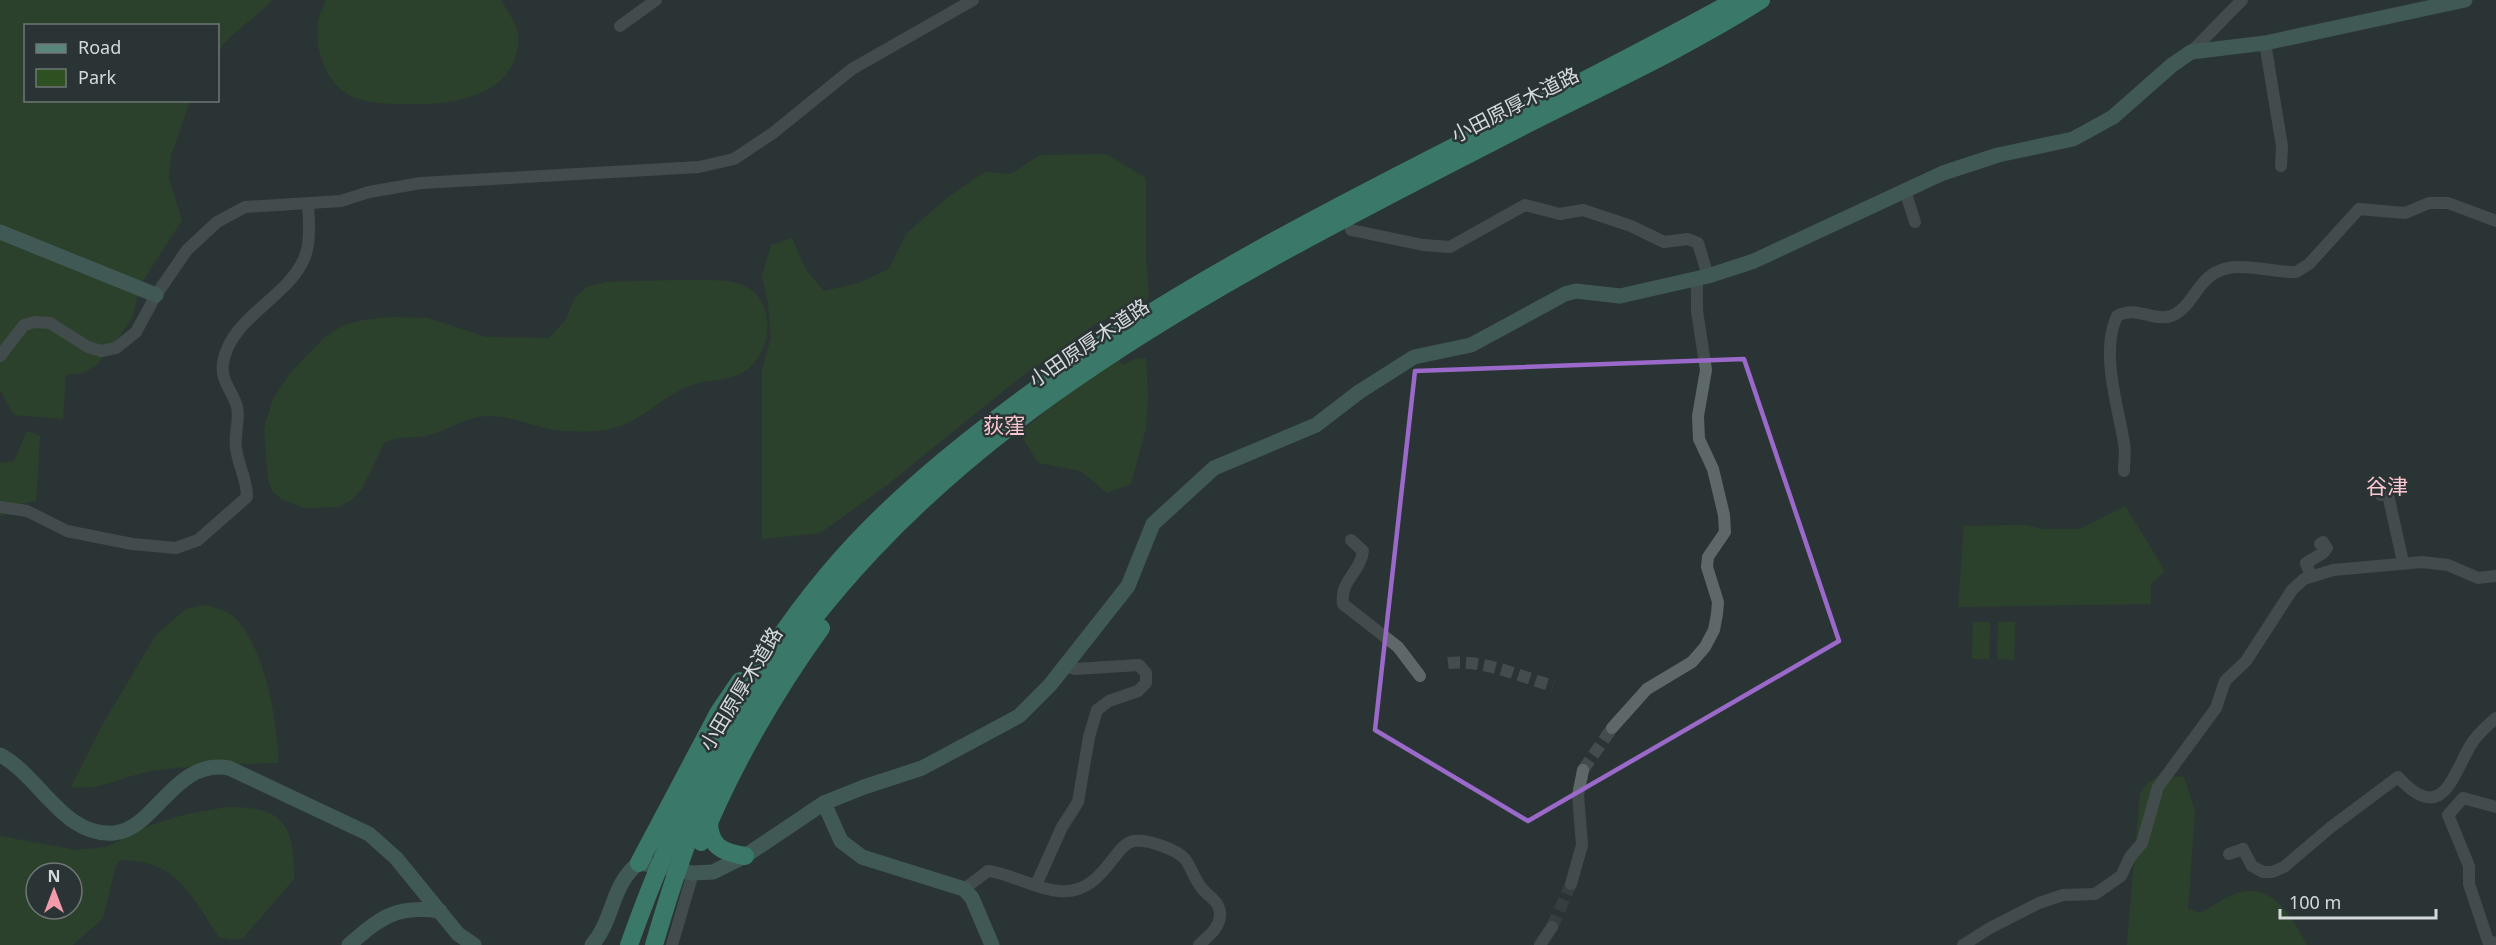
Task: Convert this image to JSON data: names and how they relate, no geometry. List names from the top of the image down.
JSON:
{
  "streets": {
    "highway": ["小田原厚木道路"]
  },
  "districts": ["荻窪", "谷津"],
  "legend": ["Road", "Park"],
  "scale_bar": "100 m",
  "north": "top"
}
